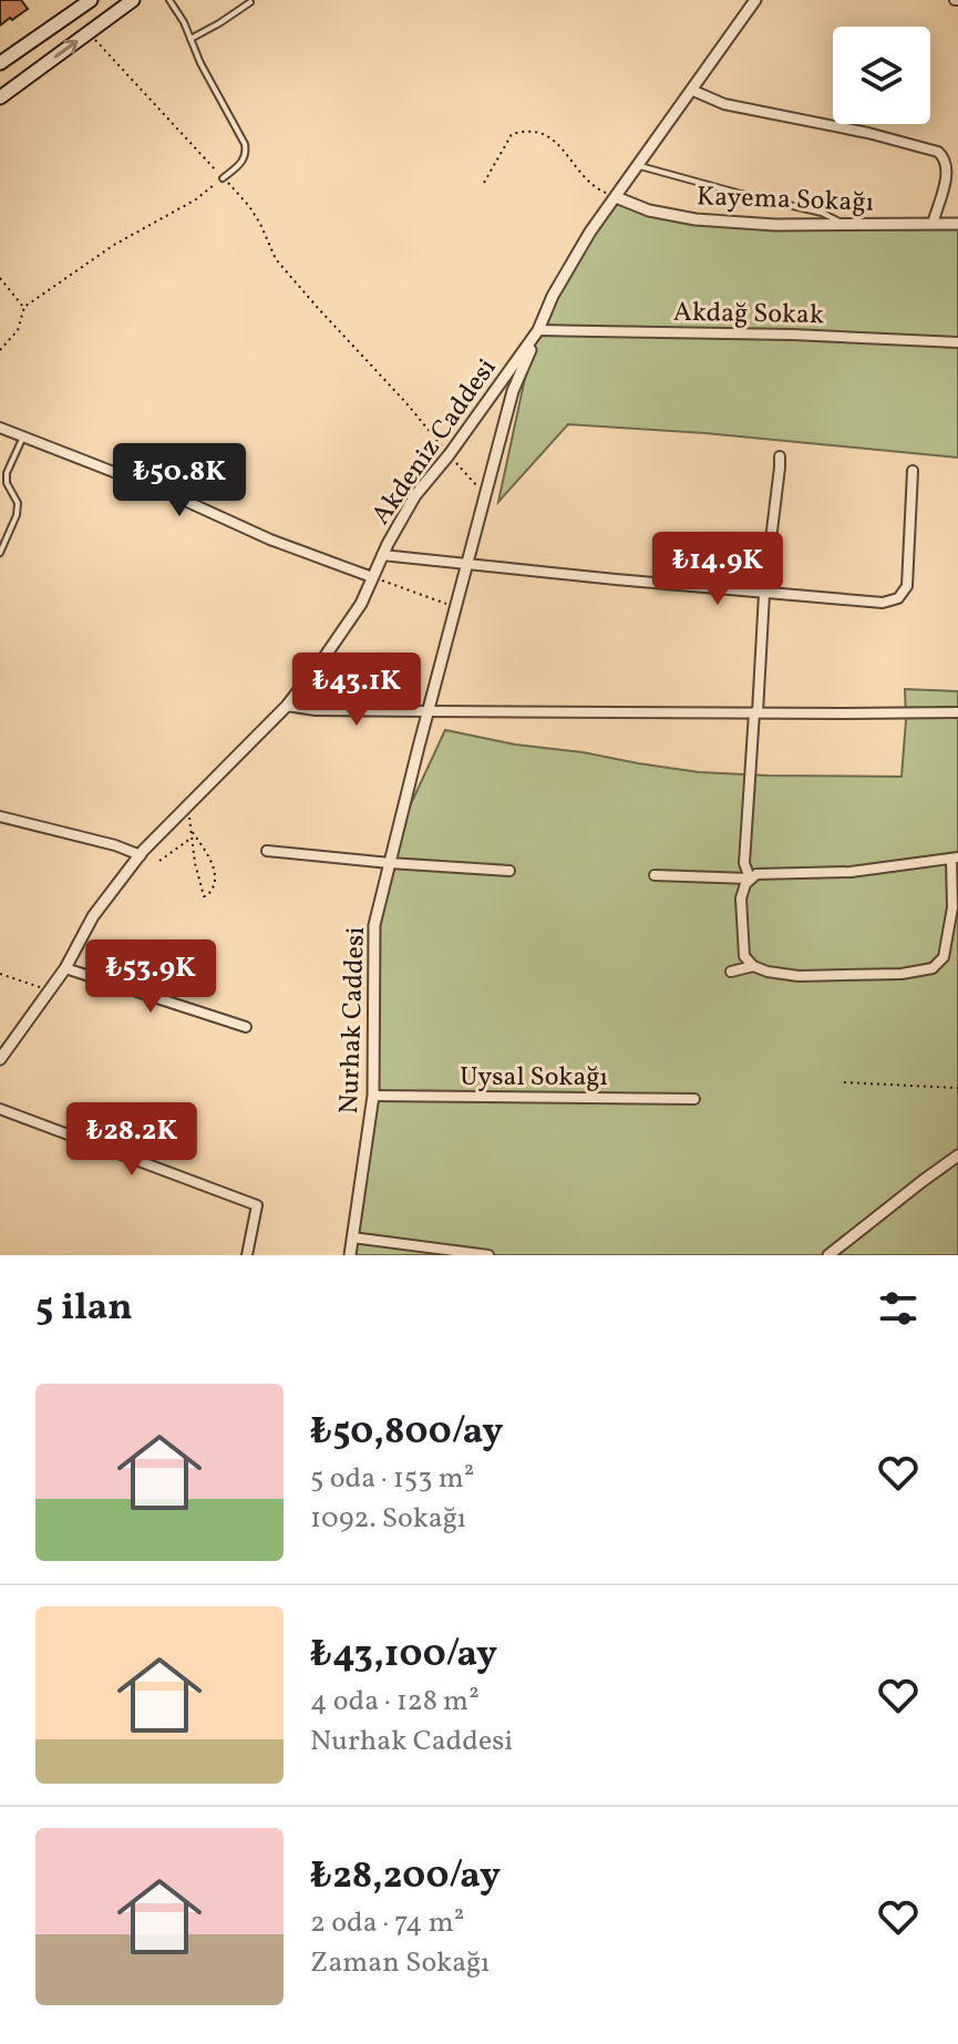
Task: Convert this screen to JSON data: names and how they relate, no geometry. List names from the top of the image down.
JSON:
{
  "streets": {
    "street": [
      "Kayema Sokağı",
      "Akdağ Sokak",
      "Akdeniz Caddesi",
      "Nurhak Caddesi",
      "Uysal Sokağı"
    ]
  },
  "crossings": [
    ["Kayema Sokağı", "Akdeniz Caddesi"],
    ["Akdağ Sokak", "Akdeniz Caddesi"],
    ["Akdağ Sokak", "Nurhak Caddesi"],
    ["Akdeniz Caddesi", "Nurhak Caddesi"],
    ["Nurhak Caddesi", "Uysal Sokağı"]
  ],
  "page": {
    "price": [
      "₺50.8K",
      "₺14.9K",
      "₺43.1K",
      "₺53.9K",
      "₺28.2K"
    ],
    "heading": "5 ilan",
    "list": [
      {
        "name": "₺50,800/ay",
        "note": "5 oda · 153 m² · 1092. Sokağı"
      },
      {
        "name": "₺43,100/ay",
        "note": "4 oda · 128 m² · Nurhak Caddesi"
      },
      {
        "name": "₺28,200/ay",
        "note": "2 oda · 74 m² · Zaman Sokağı"
      }
    ]
  }
}
